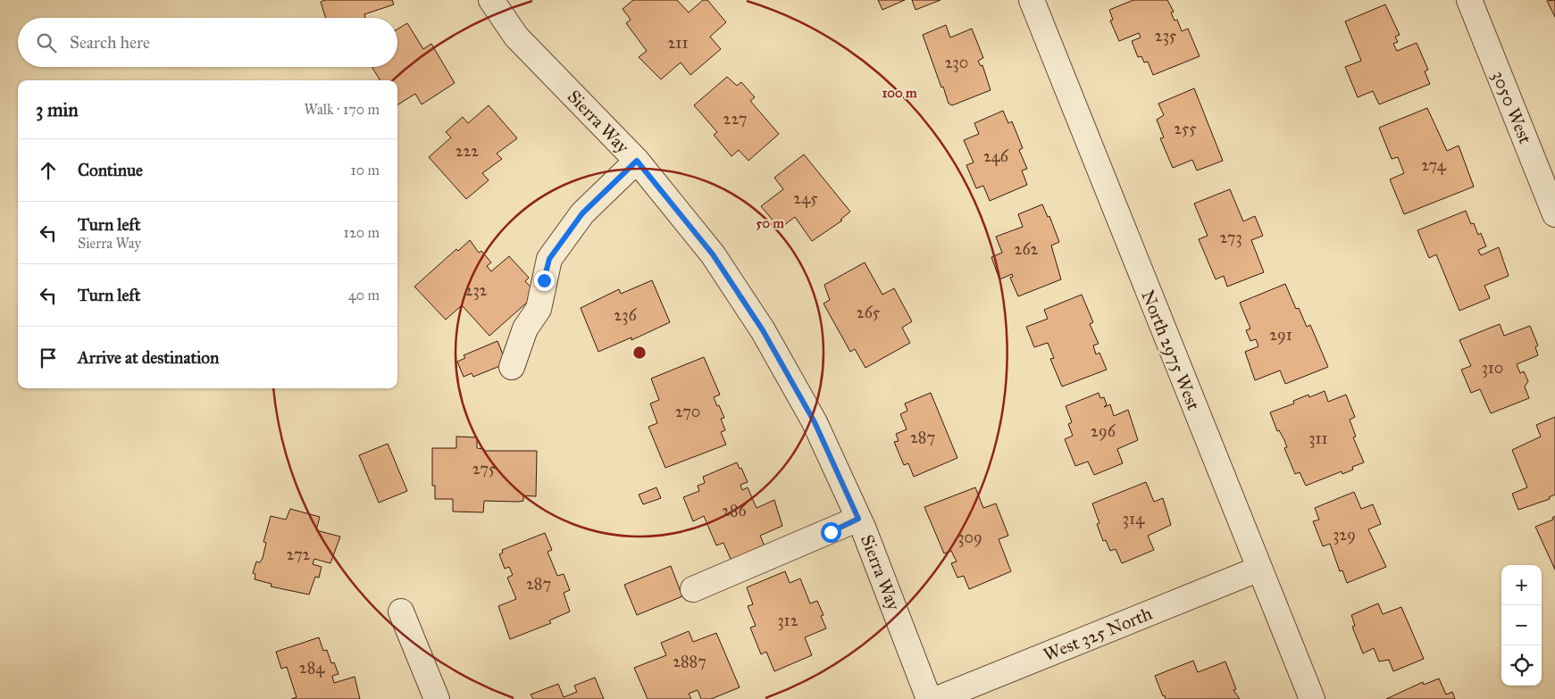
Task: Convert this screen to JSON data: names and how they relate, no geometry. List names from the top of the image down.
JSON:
{
  "streets": {
    "street": [
      "3050 West",
      "Sierra Way",
      "North 2975 West",
      "West 325 North"
    ]
  },
  "crossings": [
    ["North 2975 West", "West 325 North"]
  ],
  "house_numbers": [
    "235",
    "211",
    "230",
    "227",
    "255",
    "222",
    "246",
    "274",
    "245",
    "273",
    "262",
    "232",
    "265",
    "236",
    "291",
    "310",
    "270",
    "296",
    "287",
    "311",
    "275",
    "286",
    "314",
    "329",
    "309",
    "272",
    "287",
    "312",
    "2887",
    "284"
  ],
  "page": {
    "search": "Search here",
    "heading": ["3 min", "Walk · 170 m"],
    "list": [
      ["Continue", "10 m"],
      ["Turn left", "Sierra Way", "120 m"],
      ["Turn left", "40 m"],
      "Arrive at destination"
    ],
    "map_buttons": ["+", "−"]
  },
  "rings": ["100 m", "50 m"]
}
